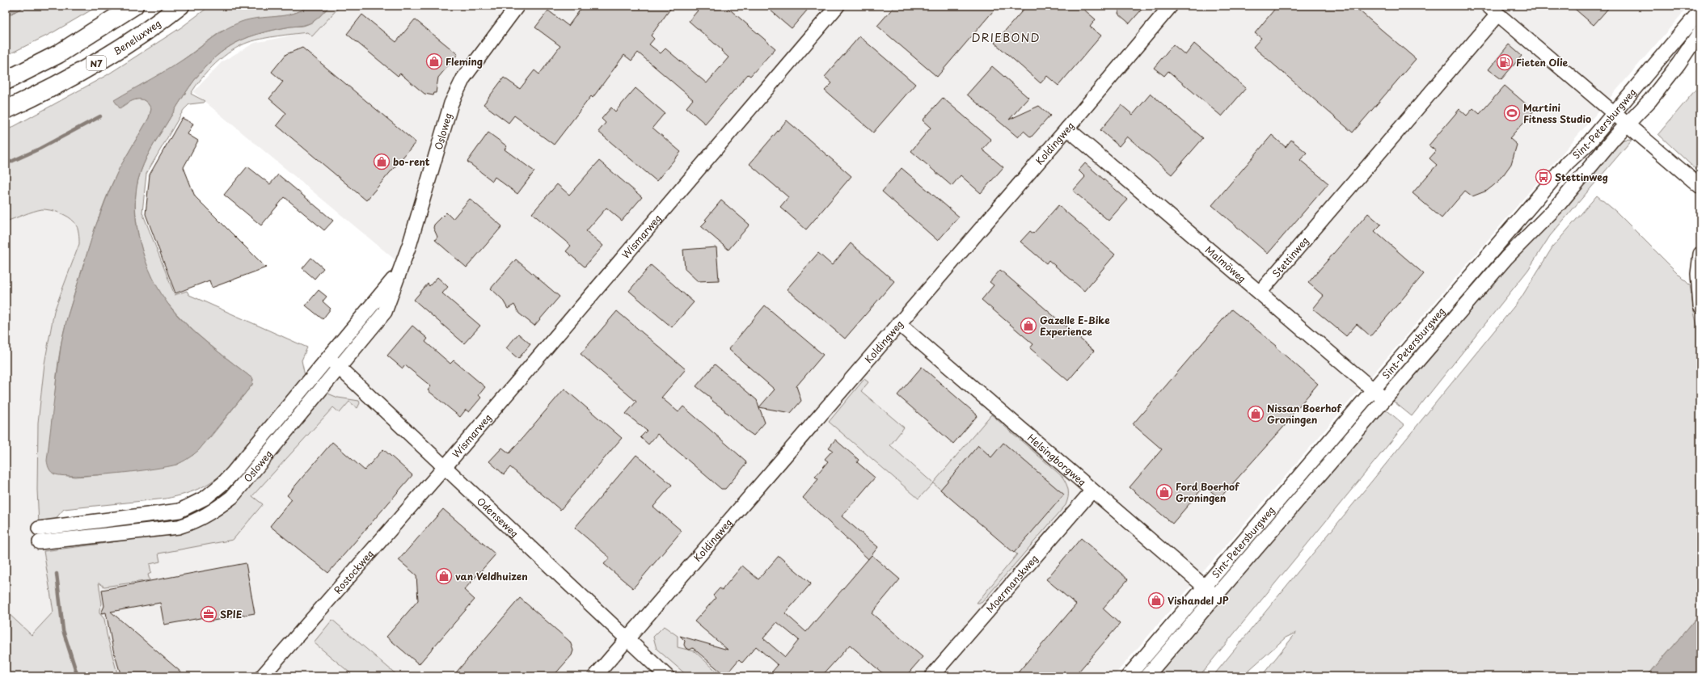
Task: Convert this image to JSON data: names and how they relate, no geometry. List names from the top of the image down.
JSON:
{
  "streets": {
    "highway": ["Beneluxweg", "N7"],
    "street": [
      "Sint-Petersburgweg",
      "Osloweg",
      "Koldingweg",
      "Wismarweg",
      "Stettinweg",
      "Malmöweg",
      "Helsingborgweg",
      "Odenseweg",
      "Rostockweg",
      "Moermanskweg"
    ]
  },
  "crossings": [
    ["Sint-Petersburgweg", "Malmöweg"],
    ["Sint-Petersburgweg", "Helsingborgweg"],
    ["Osloweg", "Odenseweg"],
    ["Koldingweg", "Malmöweg"],
    ["Koldingweg", "Helsingborgweg"],
    ["Koldingweg", "Odenseweg"],
    ["Wismarweg", "Odenseweg"],
    ["Wismarweg", "Rostockweg"],
    ["Stettinweg", "Malmöweg"],
    ["Helsingborgweg", "Moermanskweg"],
    ["Odenseweg", "Rostockweg"]
  ],
  "districts": ["DRIEBOND"],
  "places": {
    "shop": [
      "Fleming",
      "bo-rent",
      "Gazelle E-Bike Experience",
      "Nissan Boerhof Groningen",
      "Ford Boerhof Groningen",
      "van Veldhuizen",
      "Vishandel JP"
    ],
    "fuel station": ["Fieten Olie"],
    "sports": ["Martini Fitness Studio"],
    "bus stop": ["Stettinweg"],
    "office": ["SPIE"]
  }
}
